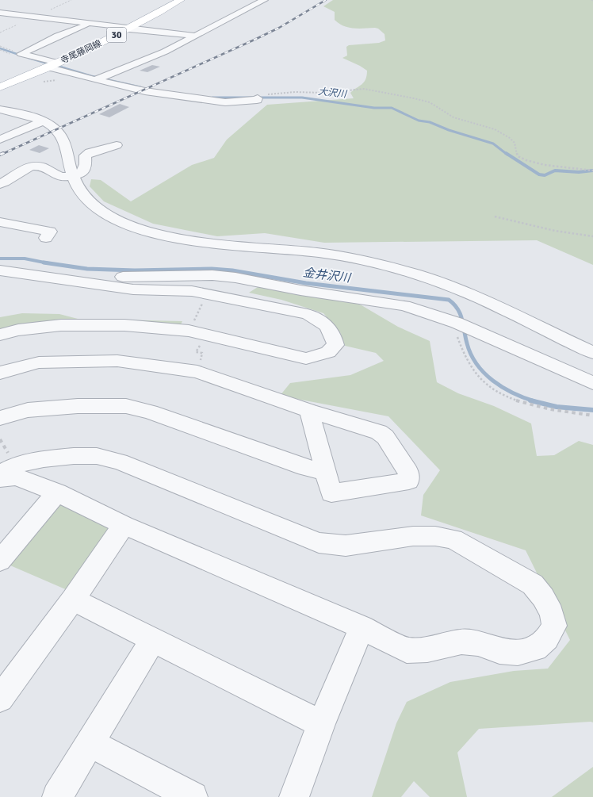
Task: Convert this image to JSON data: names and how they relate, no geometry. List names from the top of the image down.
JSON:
{
  "streets": {
    "main road": ["30", "寺尾藤岡線"]
  },
  "water": ["大沢川", "金井沢川"]
}
